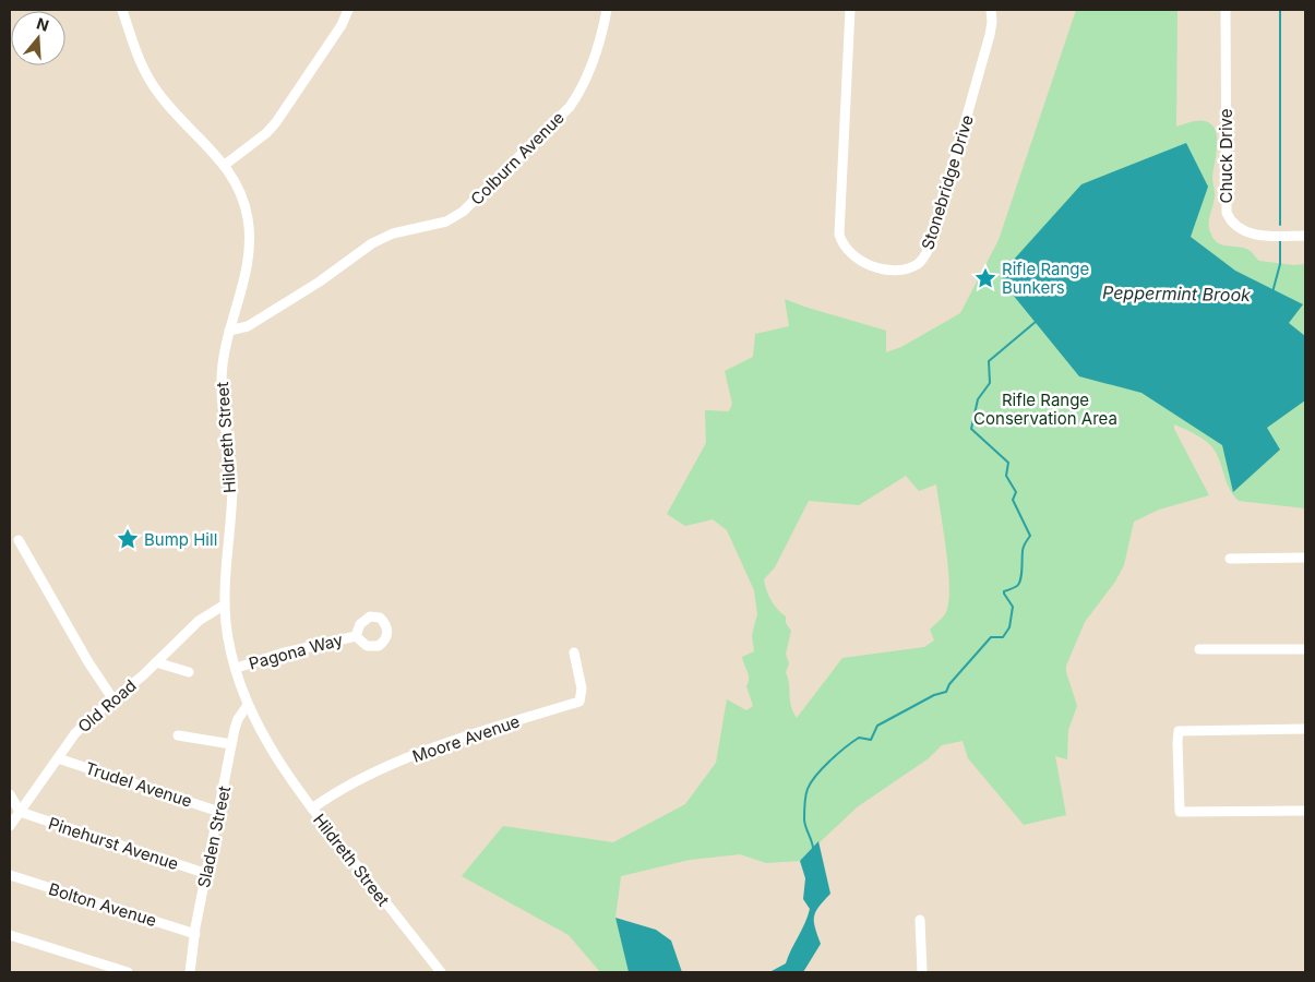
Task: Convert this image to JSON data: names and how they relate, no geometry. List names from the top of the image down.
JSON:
{
  "streets": {
    "street": [
      "Chuck Drive",
      "Colburn Avenue",
      "Stonebridge Drive",
      "Hildreth Street",
      "Pagona Way",
      "Old Road",
      "Moore Avenue",
      "Trudel Avenue",
      "Sladen Street",
      "Pinehurst Avenue",
      "Bolton Avenue"
    ]
  },
  "crossings": [
    ["Colburn Avenue", "Hildreth Street"],
    ["Hildreth Street", "Pagona Way"],
    ["Hildreth Street", "Old Road"],
    ["Hildreth Street", "Moore Avenue"],
    ["Hildreth Street", "Sladen Street"],
    ["Old Road", "Trudel Avenue"],
    ["Old Road", "Pinehurst Avenue"],
    ["Trudel Avenue", "Sladen Street"],
    ["Sladen Street", "Pinehurst Avenue"],
    ["Sladen Street", "Bolton Avenue"]
  ],
  "water": ["Peppermint Brook"],
  "parks": ["Rifle Range Conservation Area"],
  "places": {
    "place": ["Rifle Range Bunkers", "Bump Hill"]
  },
  "north": "top"
}
